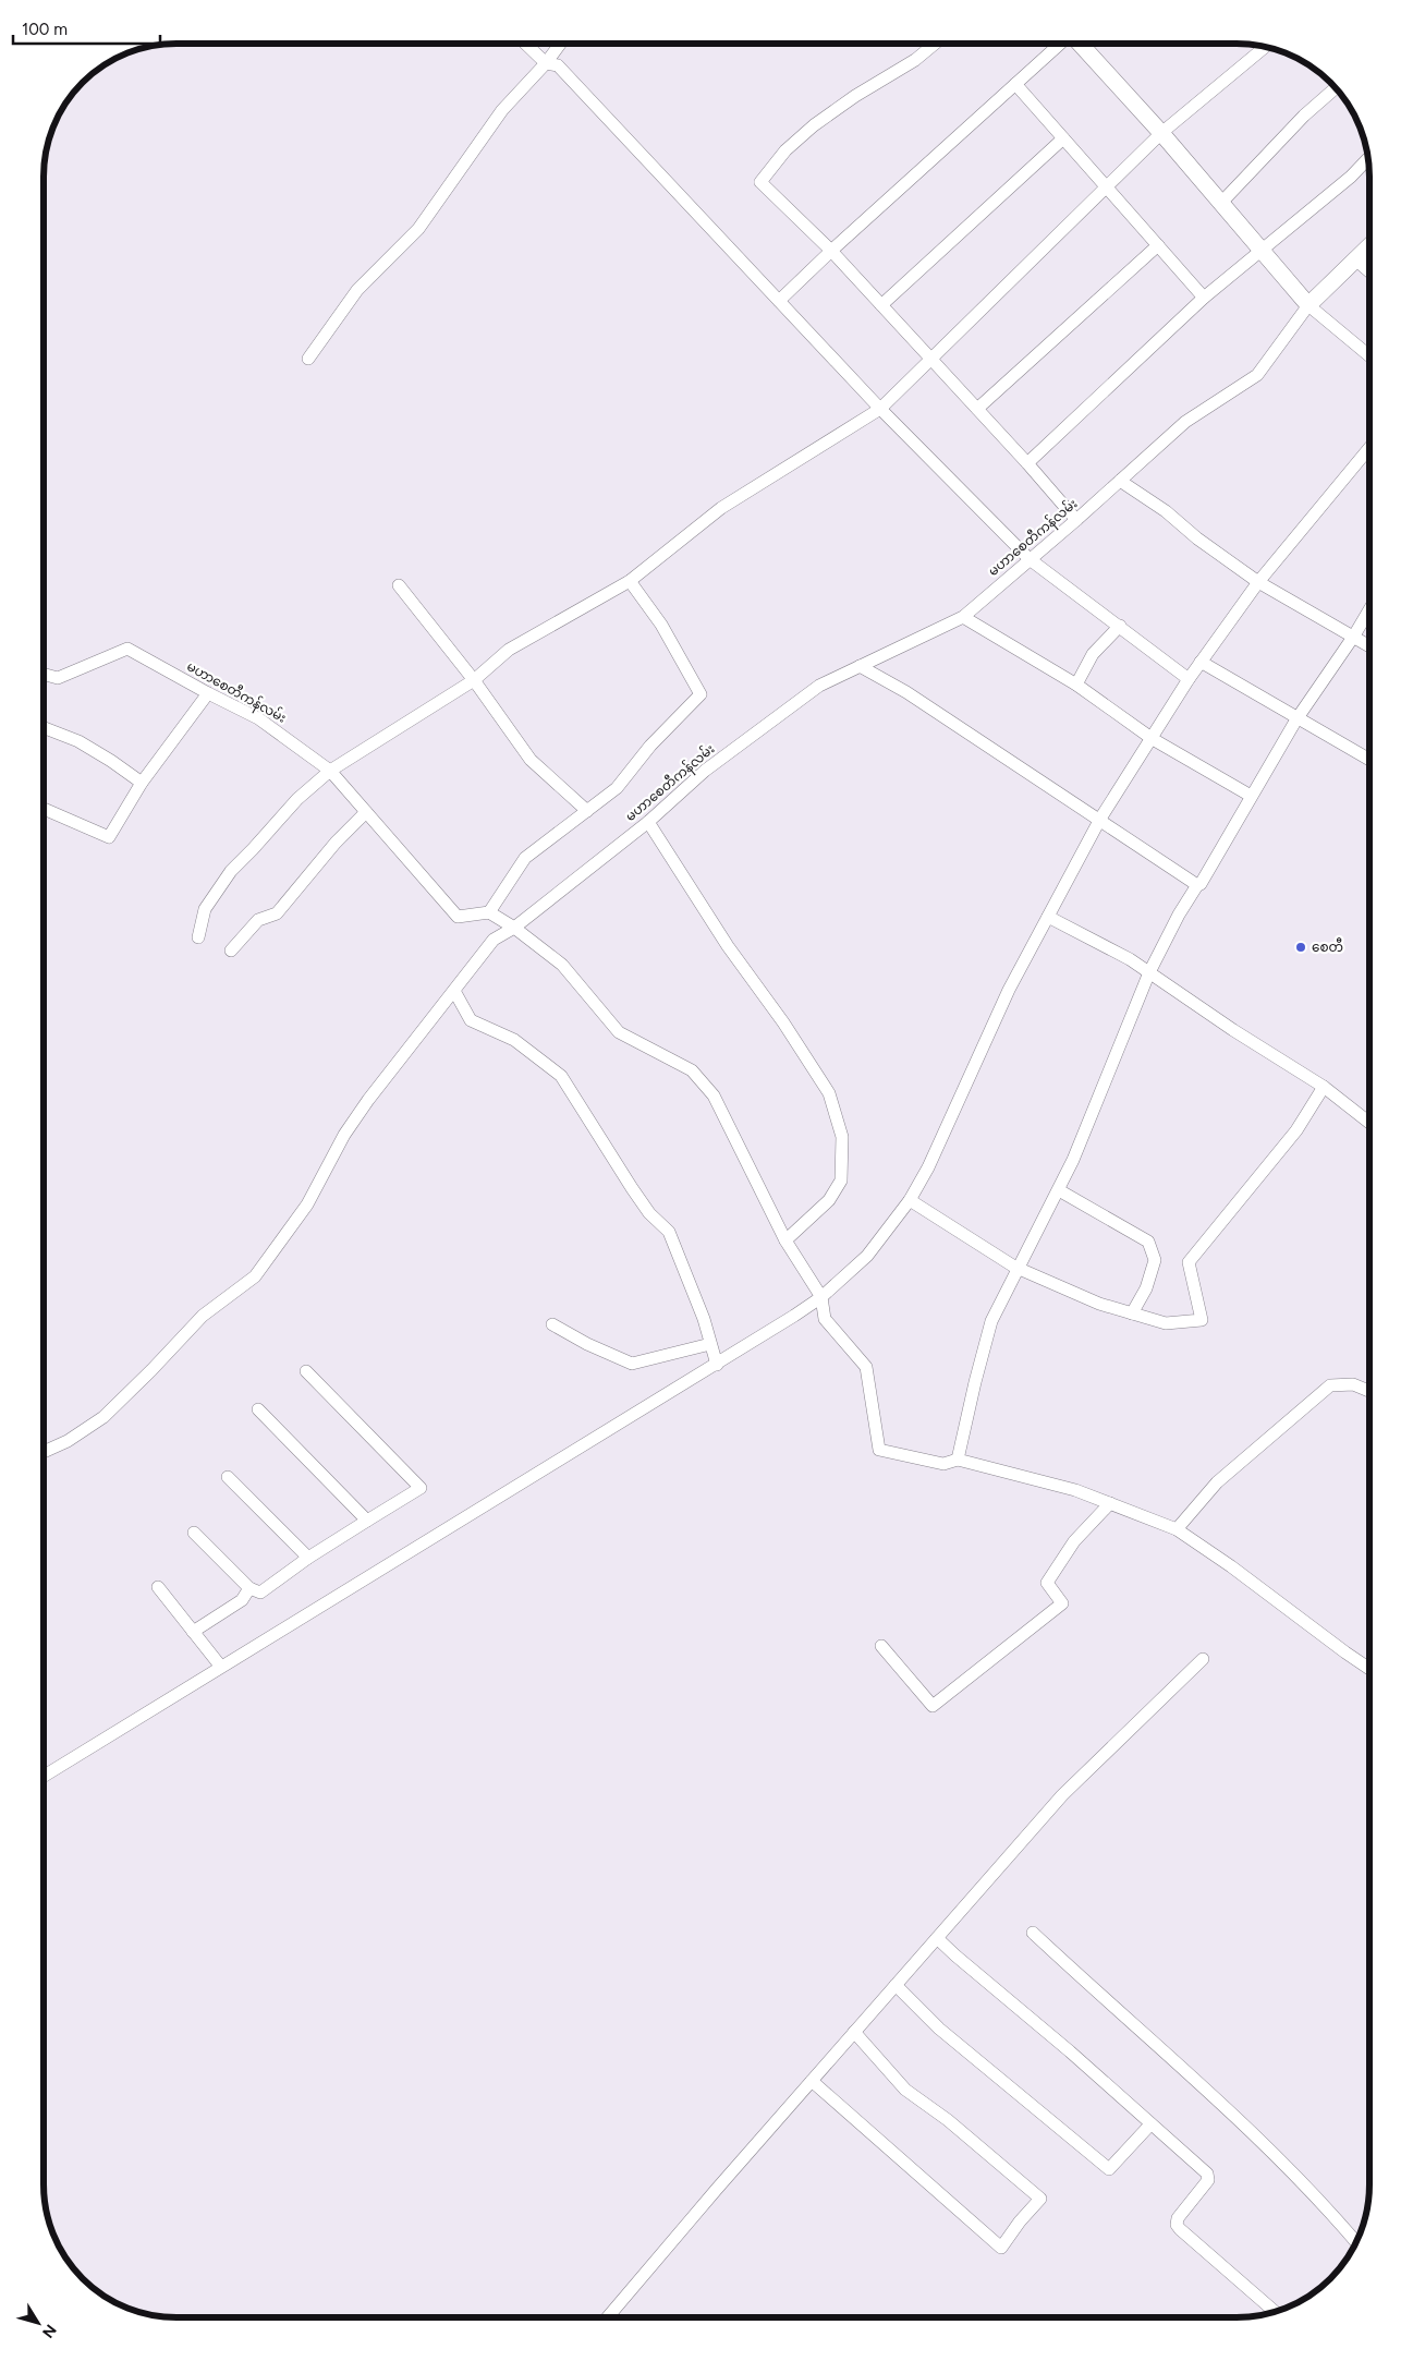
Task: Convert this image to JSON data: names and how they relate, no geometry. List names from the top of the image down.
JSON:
{
  "streets": {
    "street": ["မဟာစေတီကန်လမ်း"]
  },
  "places": ["စေတီ"],
  "scale_bar": "100 m",
  "north": "bottom right"
}
